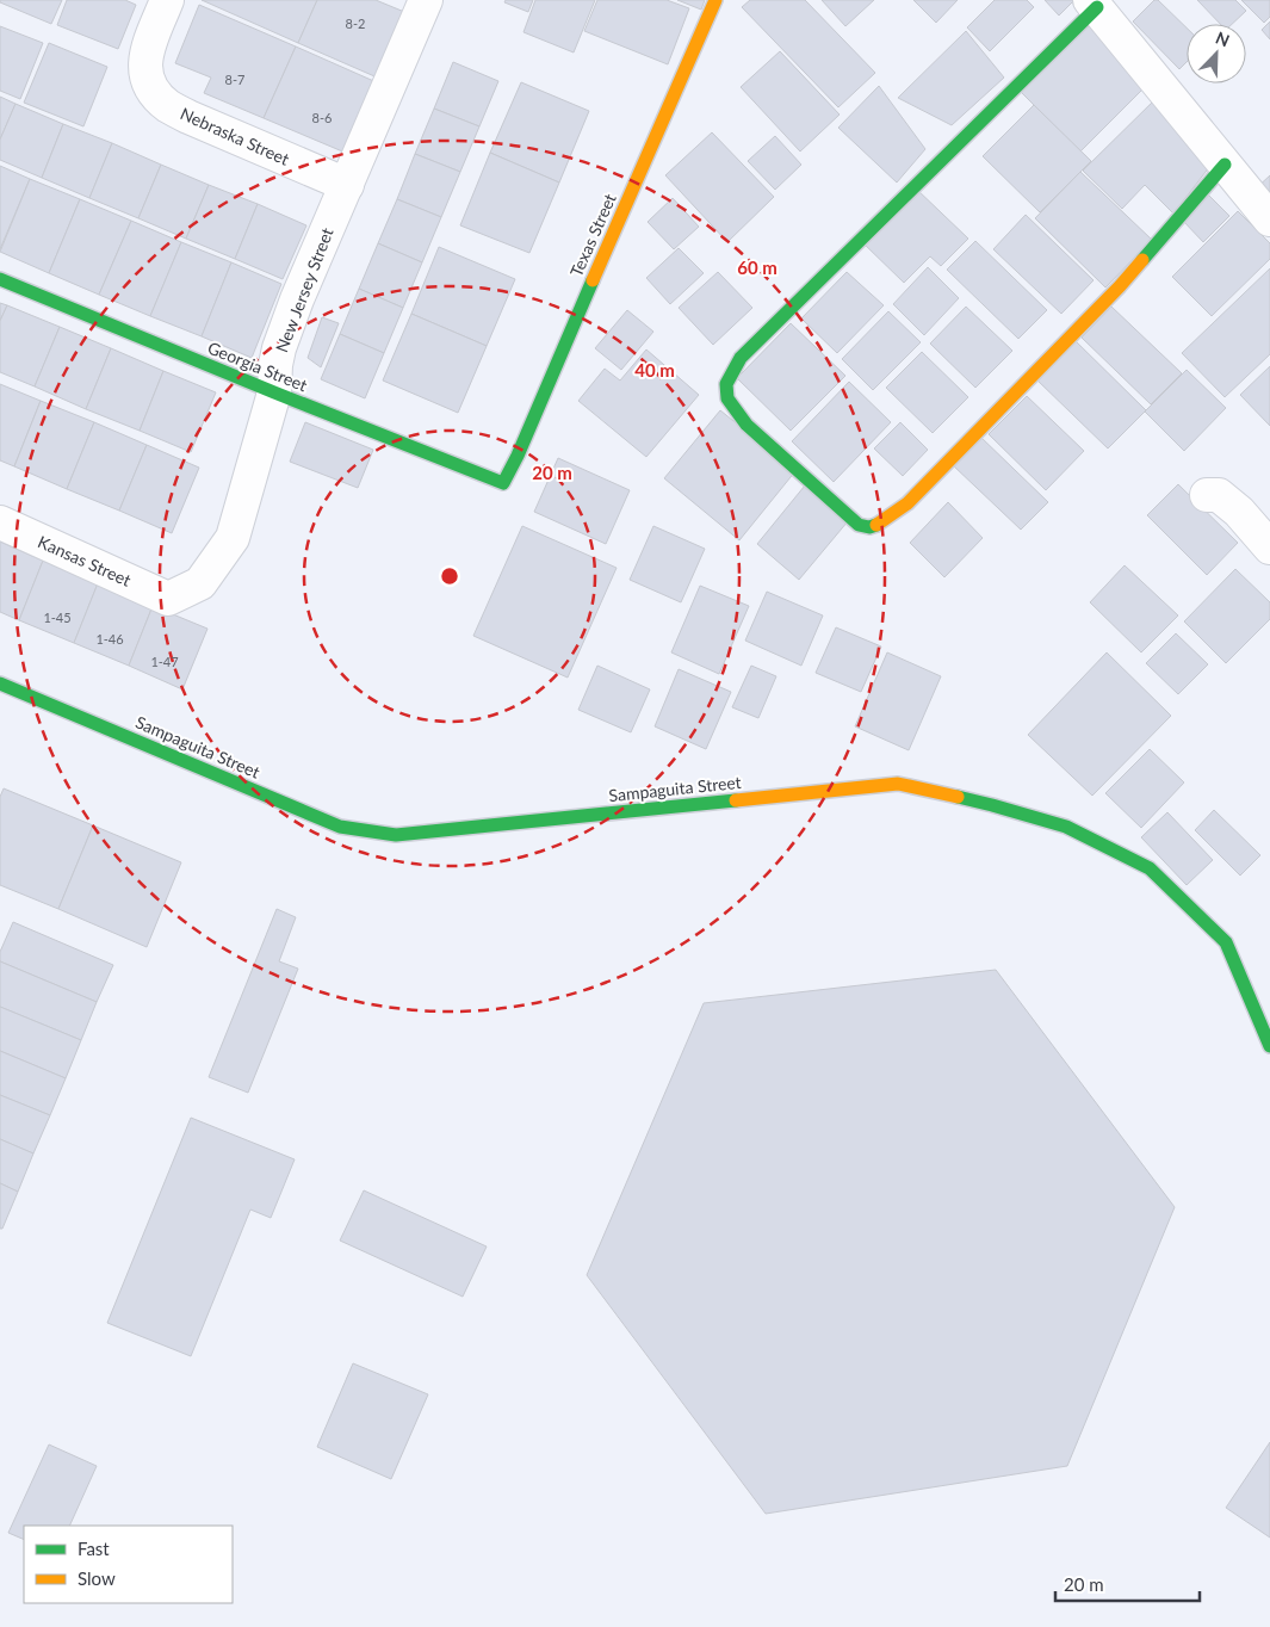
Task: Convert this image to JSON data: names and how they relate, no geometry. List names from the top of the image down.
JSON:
{
  "streets": {
    "street": [
      "Nebraska Street",
      "Texas Street",
      "New Jersey Street",
      "Georgia Street",
      "Kansas Street",
      "Sampaguita Street"
    ]
  },
  "crossings": [
    ["Nebraska Street", "New Jersey Street"],
    ["Texas Street", "Georgia Street"],
    ["New Jersey Street", "Georgia Street"],
    ["New Jersey Street", "Kansas Street"]
  ],
  "house_numbers": [
    "8-2",
    "8-7",
    "8-6",
    "1-45",
    "1-46",
    "1-47"
  ],
  "legend": ["Fast", "Slow"],
  "scale_bar": "20 m",
  "north": "top right",
  "rings": ["60 m", "40 m", "20 m"]
}
